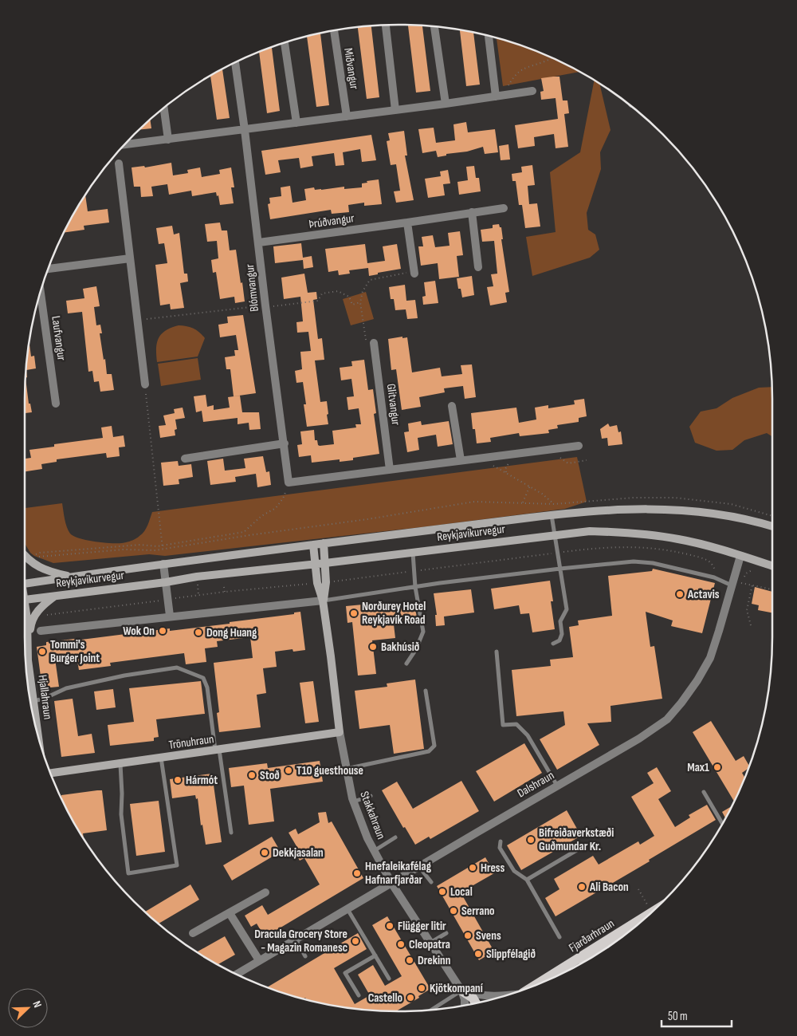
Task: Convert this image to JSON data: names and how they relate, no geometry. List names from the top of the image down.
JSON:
{
  "streets": {
    "main road": [
      "Reykjavíkurvegur",
      "Hjallahraun",
      "Trönuhraun",
      "Stakkahraun",
      "Fjarðarhraun"
    ],
    "street": [
      "Miðvangur",
      "Þrúðvangur",
      "Blómvangur",
      "Laufvangur",
      "Glitvangur",
      "Dalshraun"
    ]
  },
  "crossings": [
    ["Þrúðvangur", "Blómvangur"],
    ["Reykjavíkurvegur", "Dalshraun"],
    ["Reykjavíkurvegur", "Stakkahraun"],
    ["Trönuhraun", "Stakkahraun"],
    ["Dalshraun", "Stakkahraun"]
  ],
  "places": [
    "Actavis",
    "Norðurey Hotel Reykjavík Road",
    "Wok On",
    "Dong Huang",
    "Bakhúsið",
    "Tommi's Burger Joint",
    "Max1",
    "T10 guesthouse",
    "Stoð",
    "Hármót",
    "Bifreiðaverkstæði Guðmundar Kr.",
    "Dekkjasalan",
    "Hress",
    "Hnefaleikafélag Hafnarfjarðar",
    "Ali Bacon",
    "Local",
    "Serrano",
    "Flügger litir",
    "Svens",
    "Dracula Grocery Store - Magazin Romanesc",
    "Cleopatra",
    "Slippfélagið",
    "Drekinn",
    "Kjötkompaní",
    "Castello"
  ],
  "scale_bar": "50 m",
  "north": "top right"
}
